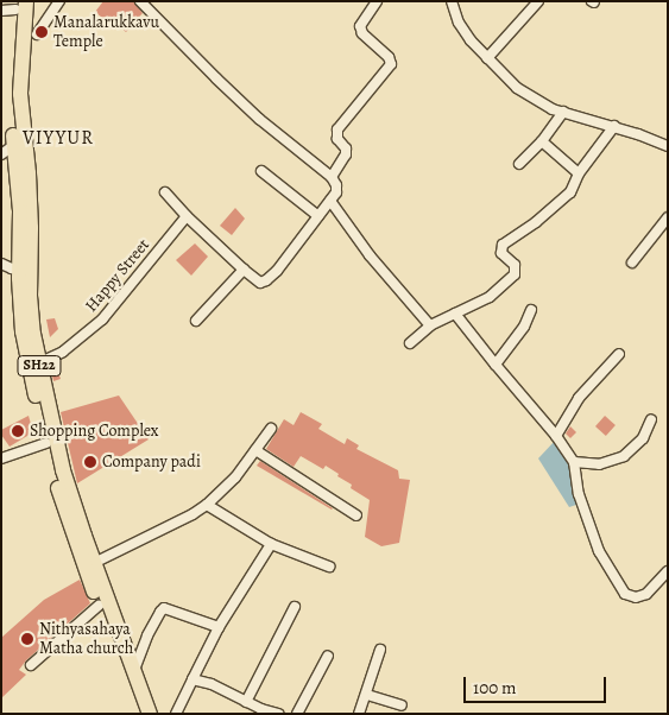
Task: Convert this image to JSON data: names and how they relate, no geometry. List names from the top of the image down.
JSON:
{
  "streets": {
    "main road": ["SH22"],
    "street": ["Happy Street"]
  },
  "crossings": [
    ["Happy Street", "SH22"]
  ],
  "districts": ["VIYYUR"],
  "places": [
    "Manalarukkavu Temple",
    "Shopping Complex",
    "Company padi",
    "Nithyasahaya Matha church"
  ],
  "scale_bar": "100 m"
}
